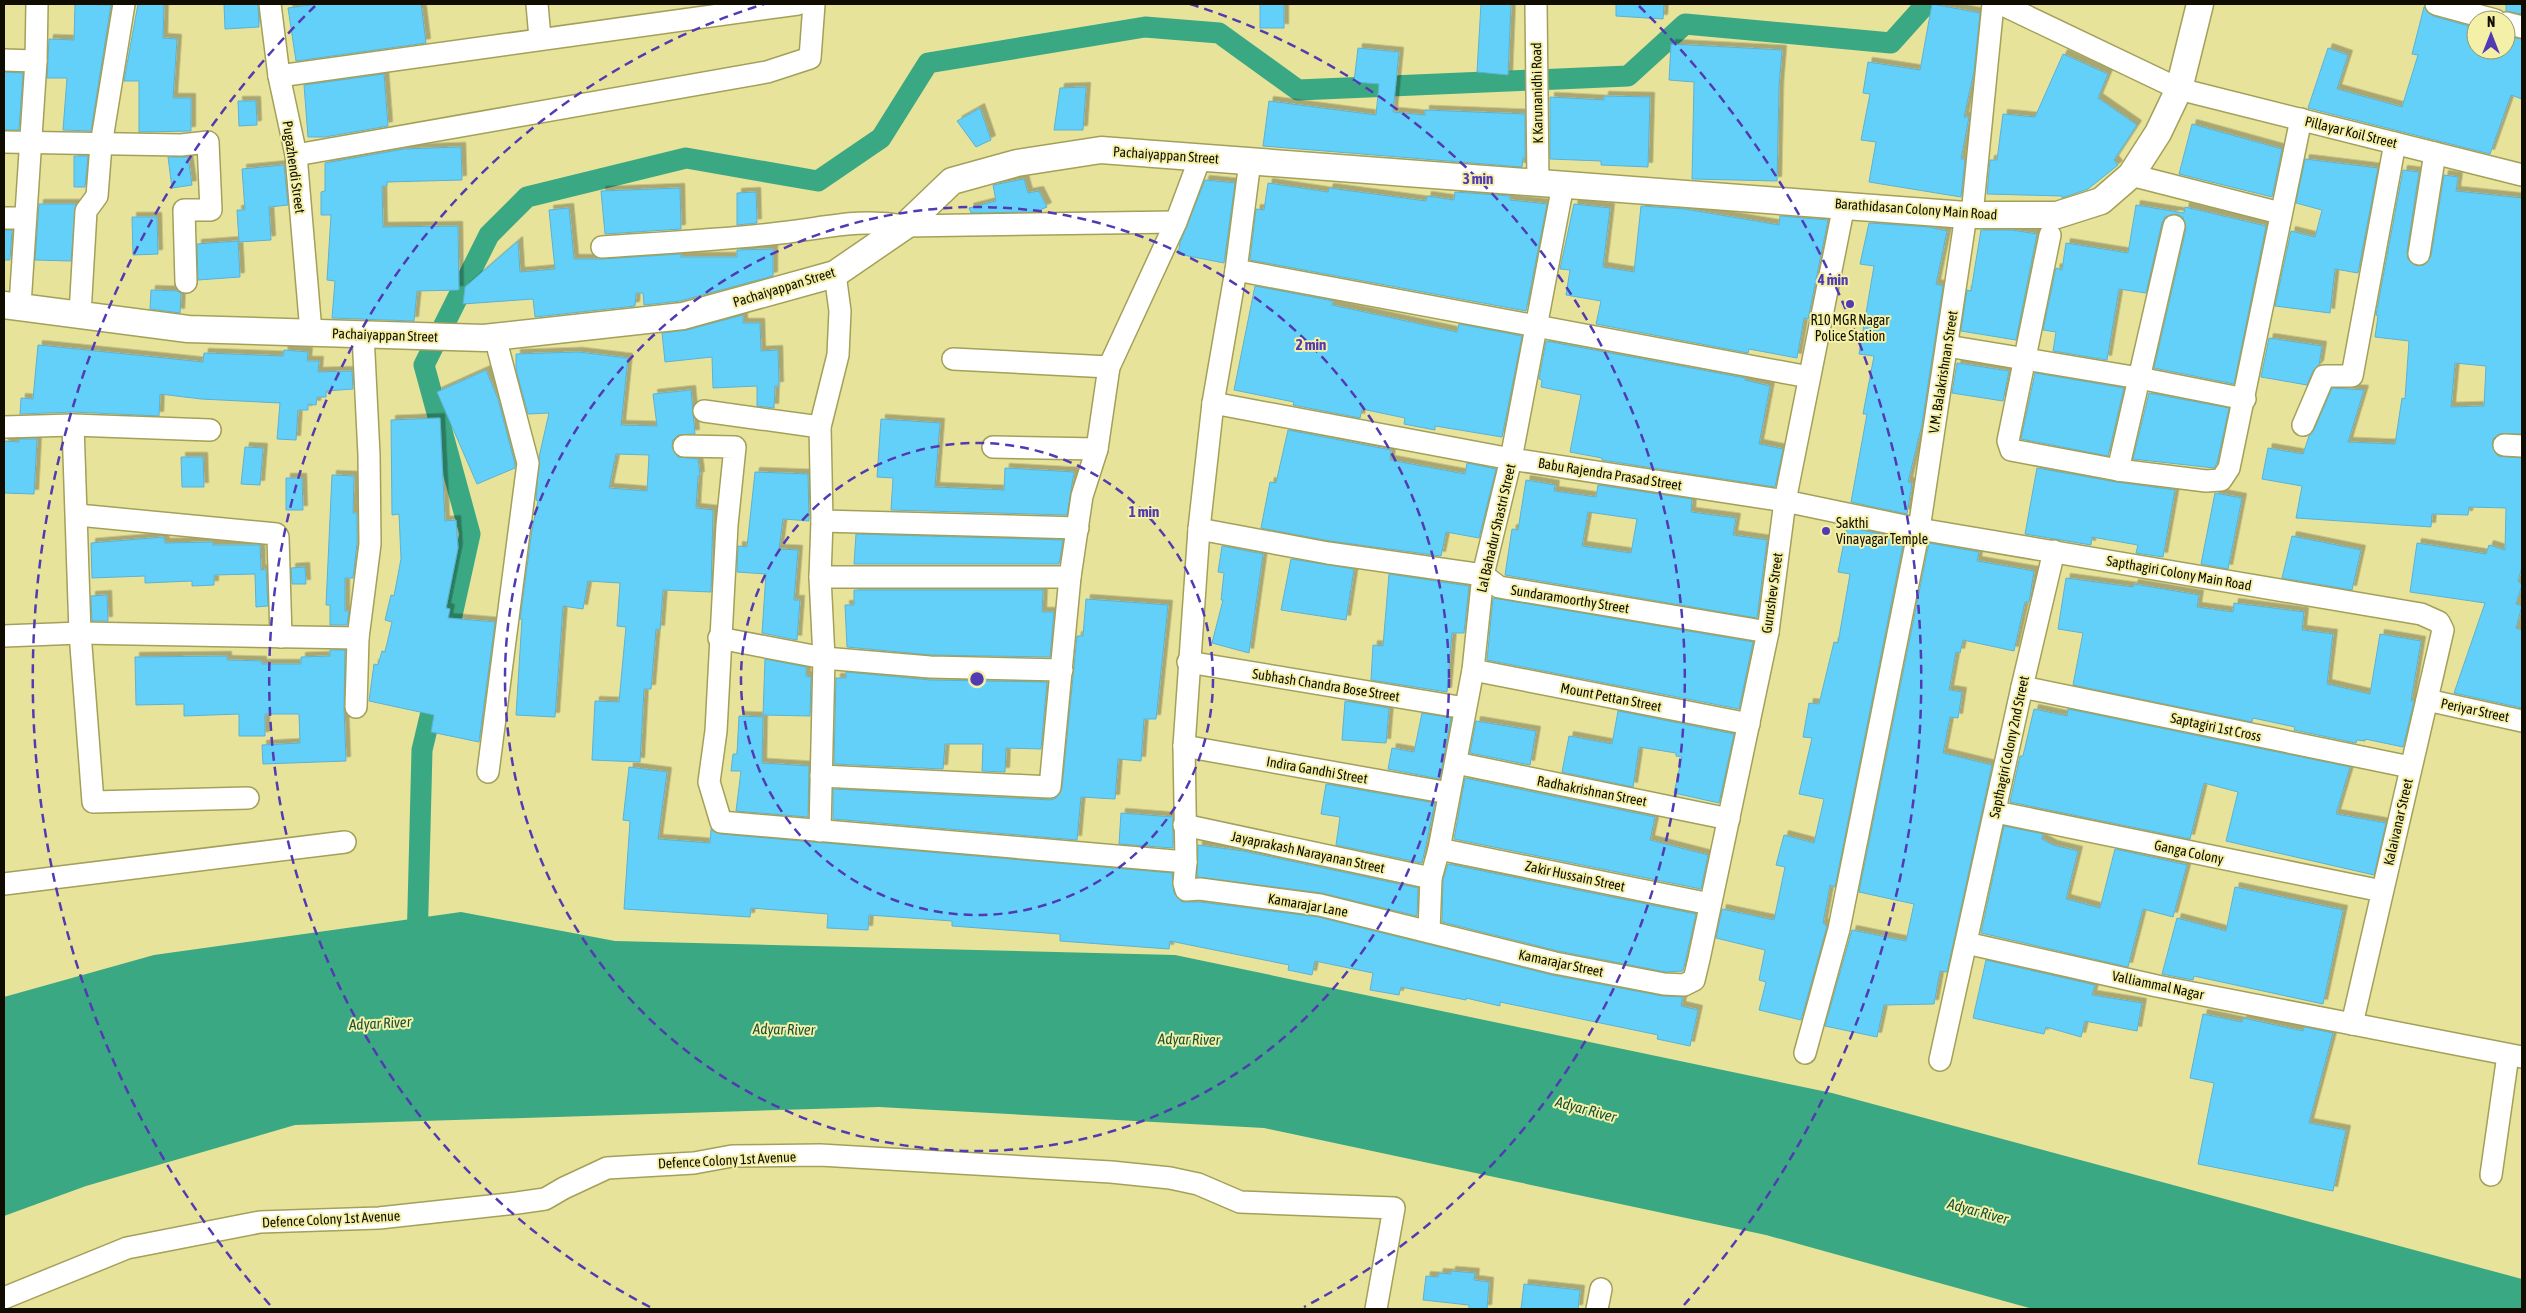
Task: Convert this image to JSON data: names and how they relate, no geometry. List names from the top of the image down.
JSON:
{
  "streets": {
    "main road": ["Pachaiyappan Street", "Barathidasan Colony Main Road"],
    "street": [
      "K Karunanidhi Road",
      "Pillayar Koil Street",
      "Pugazhendi Street",
      "V.M. Balakrishnan Street",
      "Babu Rajendra Prasad Street",
      "Lal Bahadur Shastri Street",
      "Sapthagiri Colony Main Road",
      "Gurushev Street",
      "Sundaramoorthy Street",
      "Subhash Chandra Bose Street",
      "Mount Pettan Street",
      "Periyar Street",
      "Saptagiri 1st Cross",
      "Sapthagiri Colony 2nd Street",
      "Indira Gandhi Street",
      "Radhakrishnan Street",
      "Kalaivanar Street",
      "Jayaprakash Narayanan Street",
      "Ganga Colony",
      "Zakir Hussain Street",
      "Kamarajar Lane",
      "Kamarajar Street",
      "Valliammal Nagar",
      "Defence Colony 1st Avenue"
    ]
  },
  "crossings": [
    ["K Karunanidhi Road", "Pachaiyappan Street"],
    ["K Karunanidhi Road", "Barathidasan Colony Main Road"],
    ["K Karunanidhi Road", "Lal Bahadur Shastri Street"],
    ["Pillayar Koil Street", "Barathidasan Colony Main Road"],
    ["Pachaiyappan Street", "Pugazhendi Street"],
    ["Pachaiyappan Street", "Barathidasan Colony Main Road"],
    ["Pachaiyappan Street", "Lal Bahadur Shastri Street"],
    ["Barathidasan Colony Main Road", "V.M. Balakrishnan Street"],
    ["Barathidasan Colony Main Road", "Lal Bahadur Shastri Street"],
    ["Barathidasan Colony Main Road", "Gurushev Street"],
    ["V.M. Balakrishnan Street", "Babu Rajendra Prasad Street"],
    ["V.M. Balakrishnan Street", "Sapthagiri Colony Main Road"],
    ["Babu Rajendra Prasad Street", "Lal Bahadur Shastri Street"],
    ["Babu Rajendra Prasad Street", "Sapthagiri Colony Main Road"],
    ["Babu Rajendra Prasad Street", "Gurushev Street"],
    ["Lal Bahadur Shastri Street", "Sundaramoorthy Street"],
    ["Lal Bahadur Shastri Street", "Subhash Chandra Bose Street"],
    ["Lal Bahadur Shastri Street", "Mount Pettan Street"],
    ["Lal Bahadur Shastri Street", "Indira Gandhi Street"],
    ["Lal Bahadur Shastri Street", "Radhakrishnan Street"],
    ["Lal Bahadur Shastri Street", "Jayaprakash Narayanan Street"],
    ["Lal Bahadur Shastri Street", "Zakir Hussain Street"],
    ["Lal Bahadur Shastri Street", "Kamarajar Lane"],
    ["Lal Bahadur Shastri Street", "Kamarajar Street"],
    ["Sapthagiri Colony Main Road", "Sapthagiri Colony 2nd Street"],
    ["Sapthagiri Colony Main Road", "Kalaivanar Street"],
    ["Gurushev Street", "Sundaramoorthy Street"],
    ["Gurushev Street", "Mount Pettan Street"],
    ["Gurushev Street", "Radhakrishnan Street"],
    ["Gurushev Street", "Zakir Hussain Street"],
    ["Gurushev Street", "Kamarajar Street"],
    ["Periyar Street", "Kalaivanar Street"],
    ["Saptagiri 1st Cross", "Sapthagiri Colony 2nd Street"],
    ["Saptagiri 1st Cross", "Kalaivanar Street"],
    ["Sapthagiri Colony 2nd Street", "Ganga Colony"],
    ["Sapthagiri Colony 2nd Street", "Valliammal Nagar"],
    ["Kalaivanar Street", "Ganga Colony"],
    ["Kalaivanar Street", "Valliammal Nagar"],
    ["Kamarajar Lane", "Kamarajar Street"]
  ],
  "water": ["Adyar River"],
  "places": ["R10 MGR Nagar Police Station", "Sakthi Vinayagar Temple"],
  "north": "top",
  "rings": [
    "3 min",
    "4 min",
    "2 min",
    "1 min"
  ]
}
